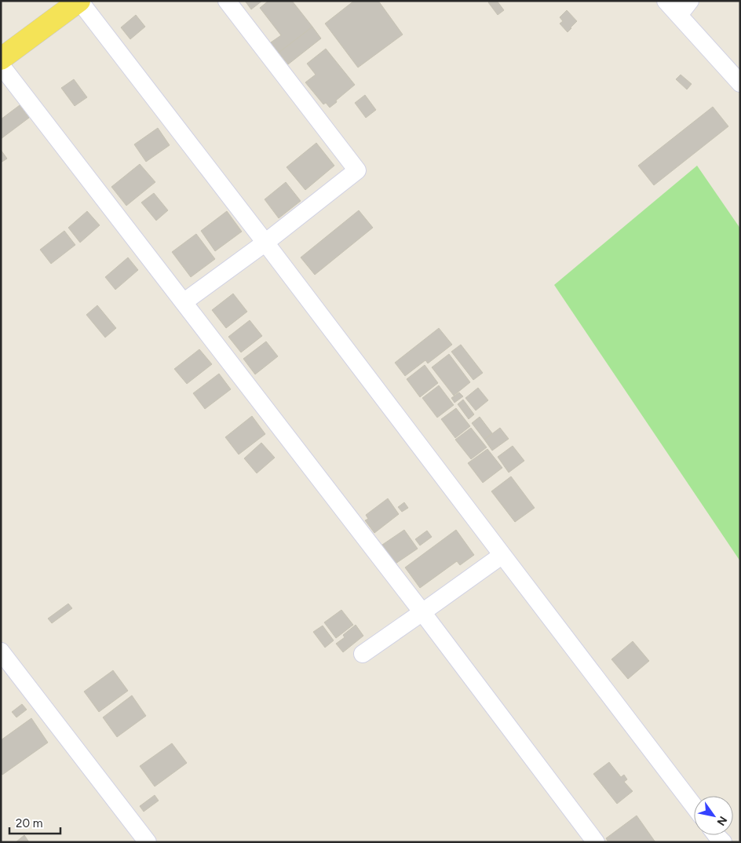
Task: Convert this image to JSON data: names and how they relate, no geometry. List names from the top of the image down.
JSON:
{
  "scale_bar": "20 m",
  "north": "bottom right"
}
